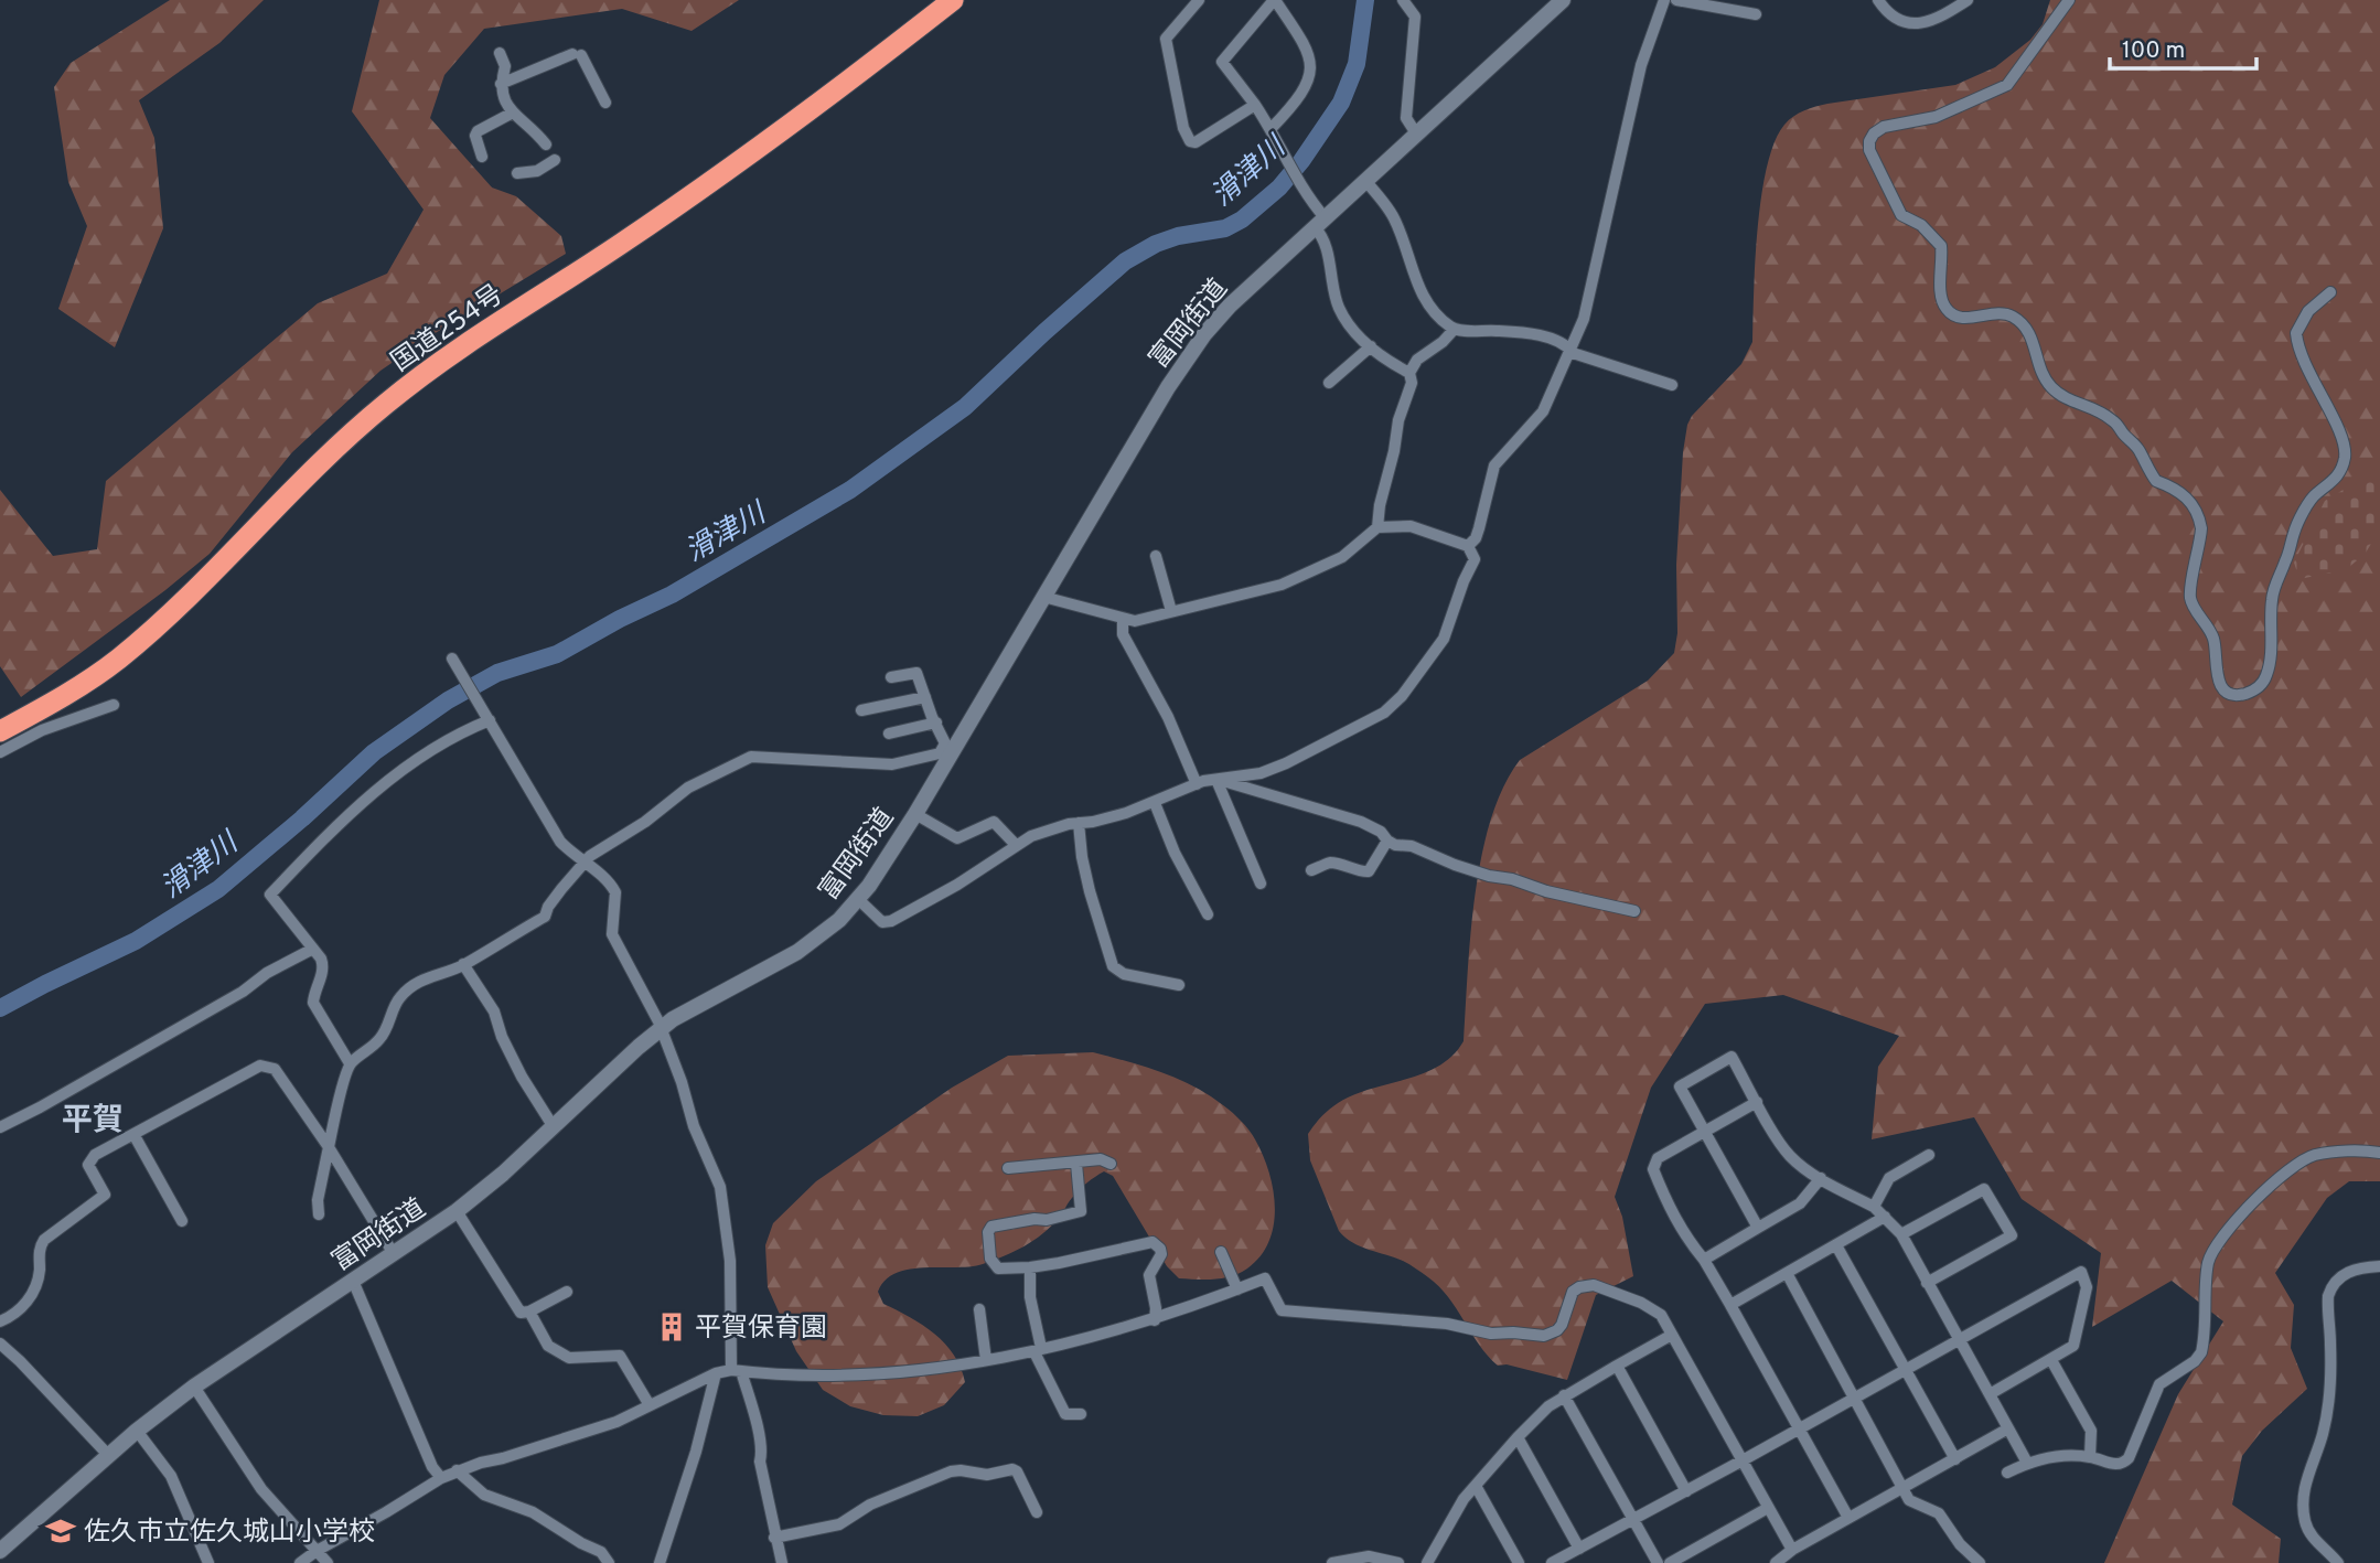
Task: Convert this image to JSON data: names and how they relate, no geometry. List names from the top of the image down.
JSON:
{
  "streets": {
    "highway": ["国道254号"],
    "street": ["富岡街道"]
  },
  "districts": ["平賀"],
  "water": ["滑津川"],
  "places": {
    "building": ["平賀保育園"],
    "school or university": ["佐久市立佐久城山小学校"]
  },
  "scale_bar": "100 m"
}
